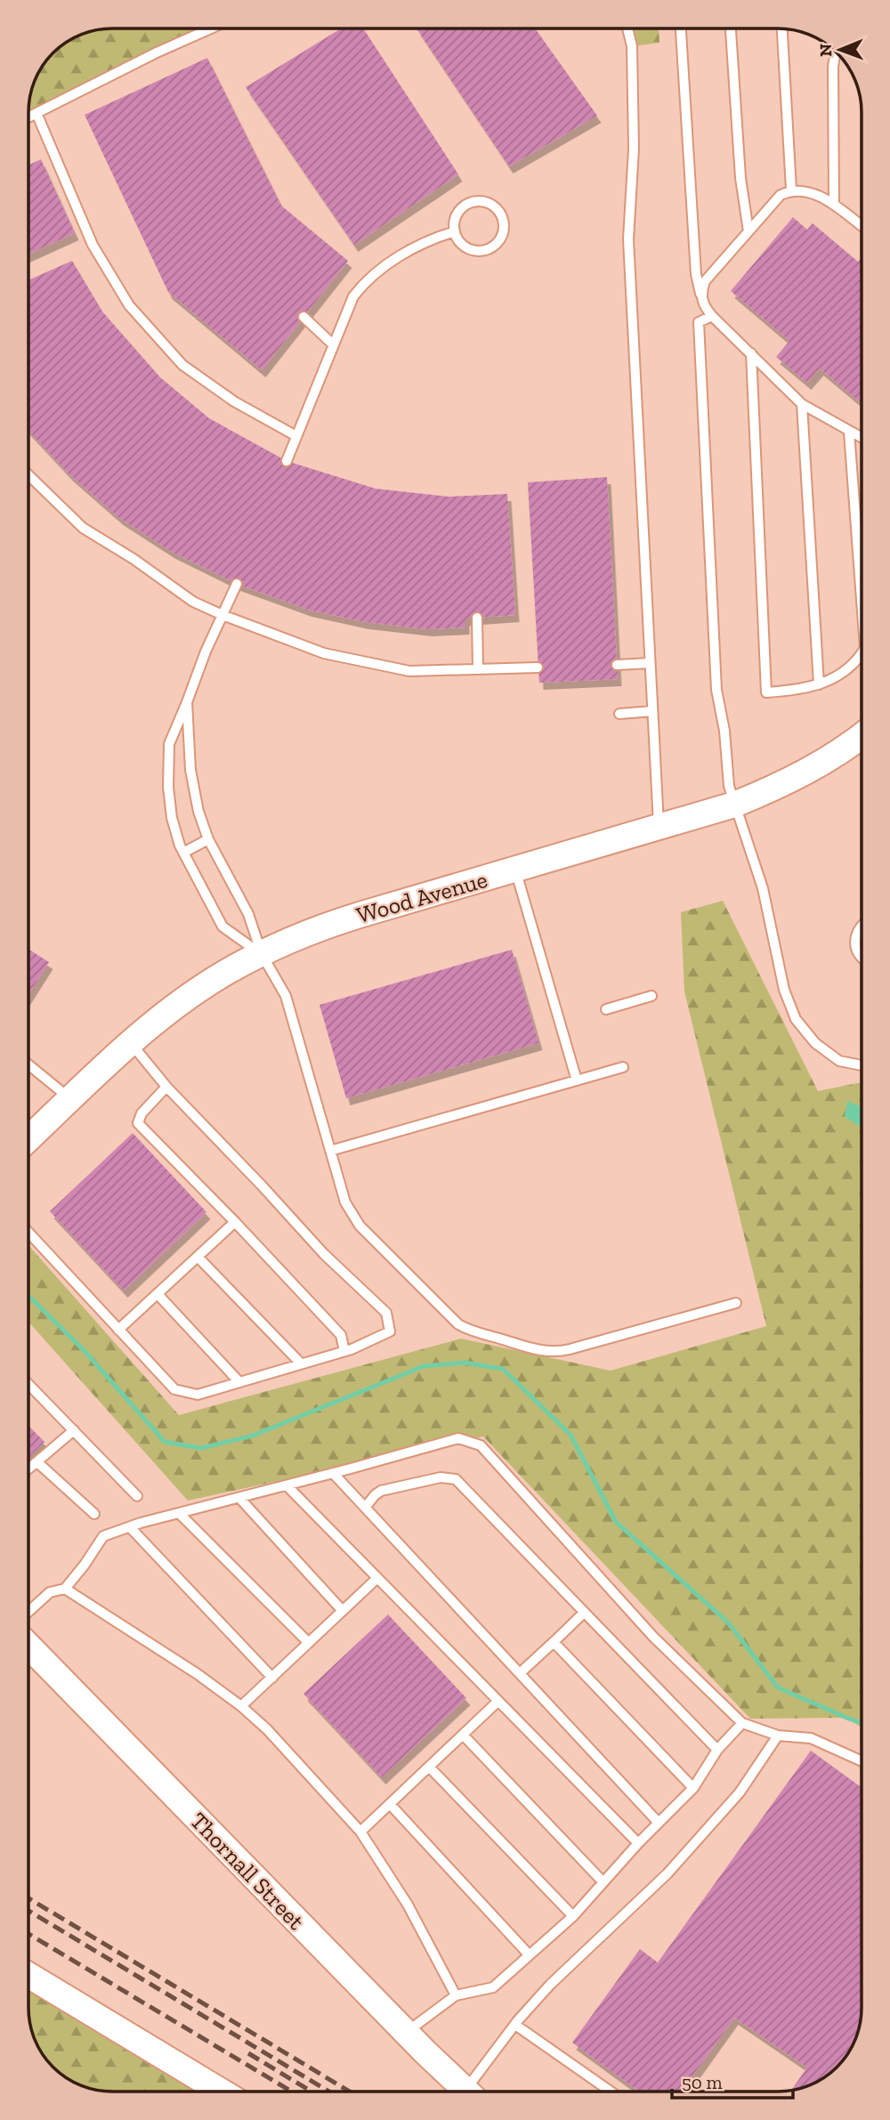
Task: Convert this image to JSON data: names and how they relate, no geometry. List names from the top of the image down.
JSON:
{
  "streets": {
    "street": ["Wood Avenue", "Thornall Street"]
  },
  "scale_bar": "50 m",
  "north": "left"
}
